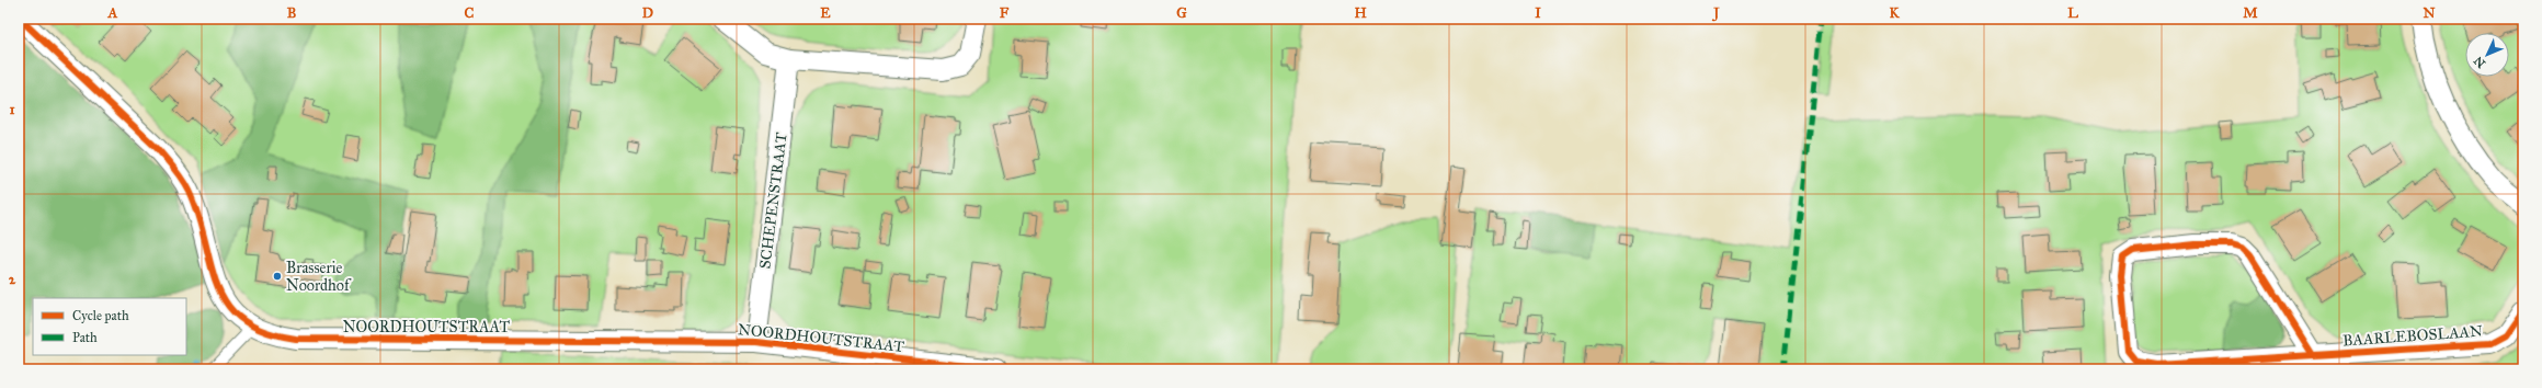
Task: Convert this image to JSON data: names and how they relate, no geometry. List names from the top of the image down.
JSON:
{
  "streets": {
    "street": ["SCHEPENSTRAAT", "NOORDHOUTSTRAAT", "BAARLEBOSLAAN"]
  },
  "crossings": [
    ["SCHEPENSTRAAT", "NOORDHOUTSTRAAT"]
  ],
  "places": ["Brasserie Noordhof"],
  "legend": ["Cycle path", "Path"],
  "north": "bottom left",
  "grid": {
    "columns": [
      "A",
      "B",
      "C",
      "D",
      "E",
      "F",
      "G",
      "H",
      "I",
      "J",
      "K",
      "L",
      "M",
      "N"
    ],
    "rows": ["1", "2"]
  }
}
